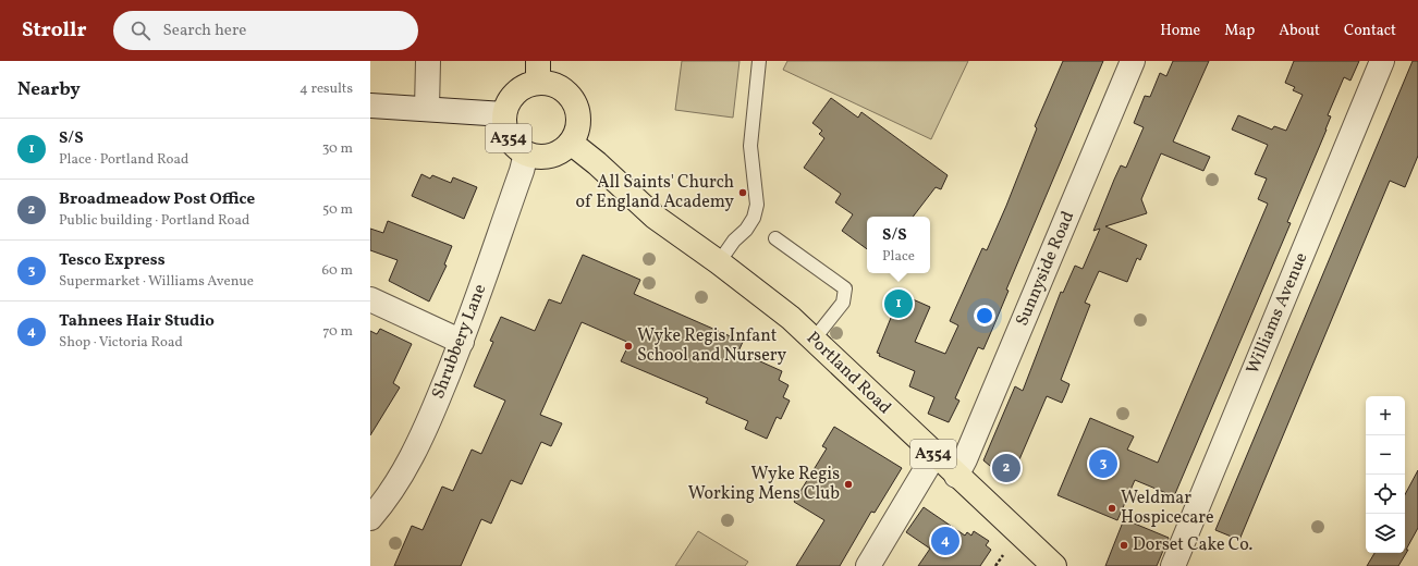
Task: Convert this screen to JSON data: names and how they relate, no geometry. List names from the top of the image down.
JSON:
{
  "streets": {
    "highway": ["A354", "Portland Road"],
    "street": ["Sunnyside Road", "Williams Avenue", "Shrubbery Lane"]
  },
  "crossings": [
    ["A354", "Shrubbery Lane"],
    ["A354", "Portland Road"],
    ["Sunnyside Road", "Portland Road"],
    ["Shrubbery Lane", "Portland Road"]
  ],
  "places": [
    "All Saints' Church of England Academy",
    "Wyke Regis Infant School and Nursery",
    "Wyke Regis Working Mens Club",
    "Weldmar Hospicecare",
    "Dorset Cake Co."
  ],
  "page": {
    "header": "Strollr",
    "search": "Search here",
    "nav": [
      "Home",
      "Map",
      "About",
      "Contact"
    ],
    "heading": ["Nearby", "4 results"],
    "list": [
      {
        "mark": "1",
        "name": "S/S",
        "note": "Place · Portland Road",
        "value": "30 m"
      },
      {
        "mark": "2",
        "name": "Broadmeadow Post Office",
        "note": "Public building · Portland Road",
        "value": "50 m"
      },
      {
        "mark": "3",
        "name": "Tesco Express",
        "note": "Supermarket · Williams Avenue",
        "value": "60 m"
      },
      {
        "mark": "4",
        "name": "Tahnees Hair Studio",
        "note": "Shop · Victoria Road",
        "value": "70 m"
      }
    ],
    "popup": ["S/S", "Place"],
    "pins": [
      "1",
      "3",
      "2",
      "4"
    ],
    "map_buttons": ["+", "−"]
  }
}
